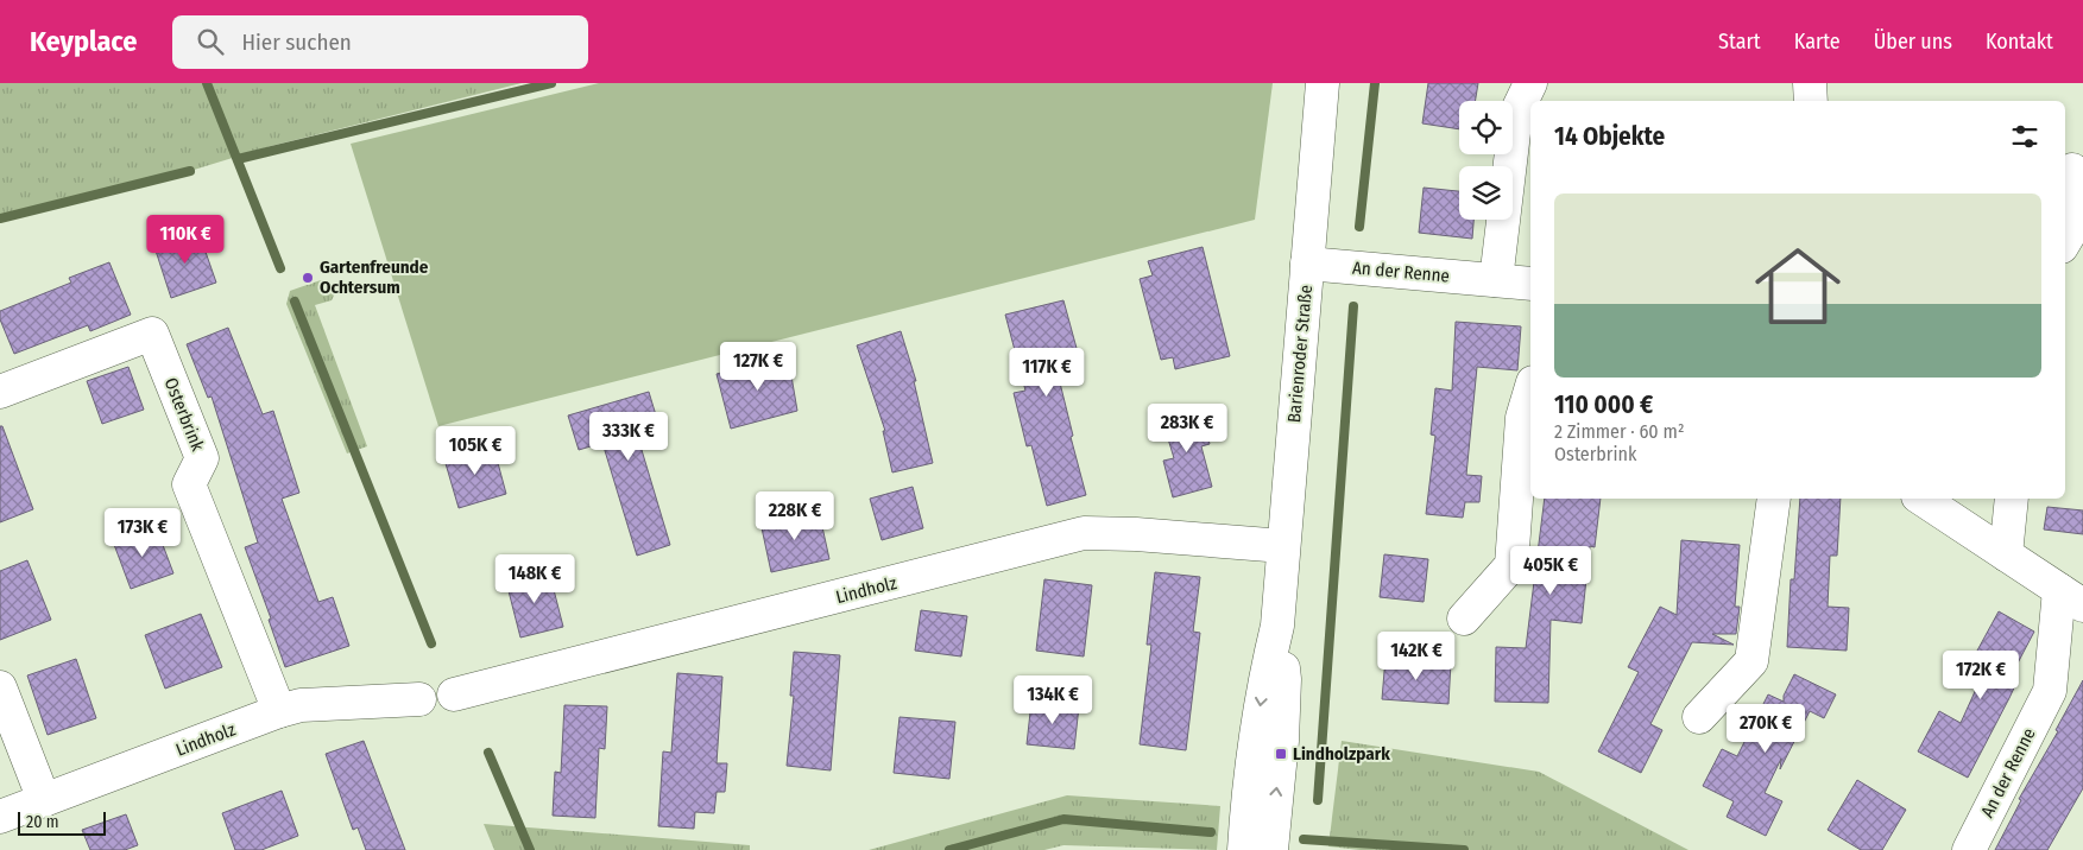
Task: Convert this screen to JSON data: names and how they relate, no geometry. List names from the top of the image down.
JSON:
{
  "streets": {
    "street": [
      "An der Renne",
      "Barienroder Straße",
      "Osterbrink",
      "Lindholz"
    ]
  },
  "crossings": [
    ["An der Renne", "Barienroder Straße"],
    ["Barienroder Straße", "Lindholz"],
    ["Osterbrink", "Lindholz"]
  ],
  "places": {
    "other": ["Gartenfreunde Ochtersum"],
    "transit": ["Lindholzpark"]
  },
  "scale_bar": "20 m",
  "page": {
    "header": "Keyplace",
    "search": "Hier suchen",
    "nav": [
      "Start",
      "Karte",
      "Über uns",
      "Kontakt"
    ],
    "heading": "14 Objekte",
    "list": [
      {
        "name": "110 000 €",
        "note": "2 Zimmer · 60 m² · Osterbrink"
      }
    ],
    "price": [
      "110K €",
      "127K €",
      "117K €",
      "283K €",
      "333K €",
      "105K €",
      "228K €",
      "173K €",
      "405K €",
      "148K €",
      "142K €",
      "172K €",
      "134K €",
      "270K €"
    ],
    "scale": "20 m"
  }
}
